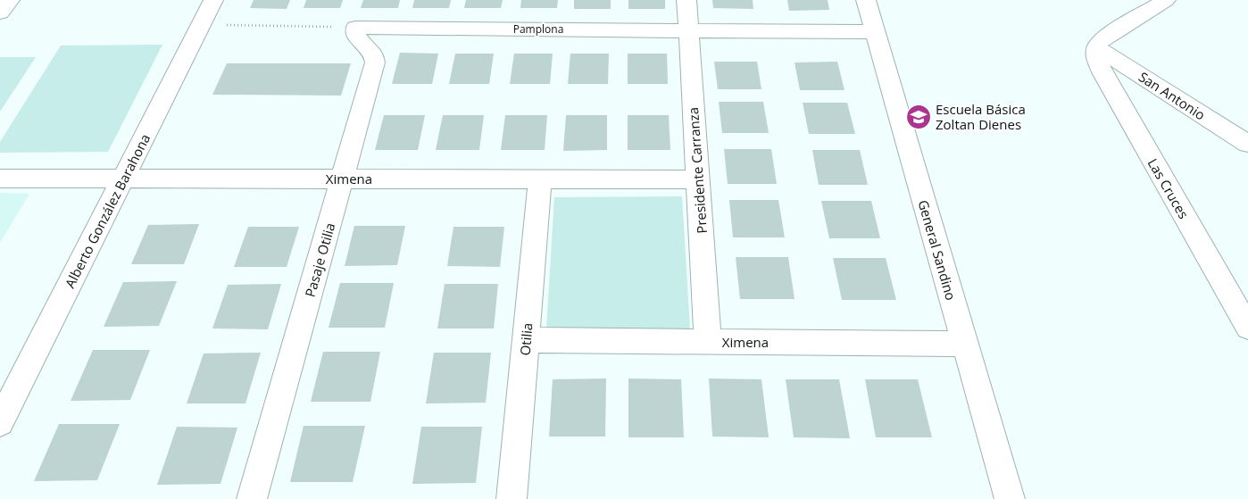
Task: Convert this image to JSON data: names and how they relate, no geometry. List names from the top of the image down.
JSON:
{
  "streets": {
    "street": [
      "Pamplona",
      "San Antonio",
      "Presidente Carranza",
      "Ximena",
      "Las Cruces",
      "Alberto González Barahona",
      "General Sandino",
      "Pasaje Otilia",
      "Otilia"
    ]
  },
  "crossings": [
    ["Pamplona", "Presidente Carranza"],
    ["Pamplona", "General Sandino"],
    ["Pamplona", "Pasaje Otilia"],
    ["San Antonio", "Las Cruces"],
    ["Presidente Carranza", "Ximena"],
    ["Ximena", "Alberto González Barahona"],
    ["Ximena", "General Sandino"],
    ["Ximena", "Pasaje Otilia"],
    ["Ximena", "Otilia"]
  ],
  "places": {
    "school or university": ["Escuela Básica Zoltan Dienes"]
  }
}
